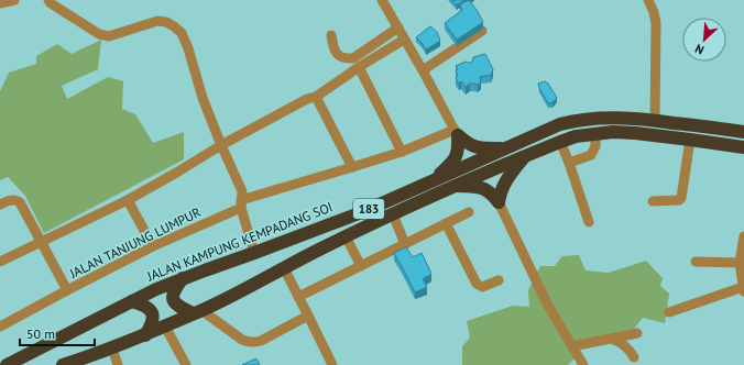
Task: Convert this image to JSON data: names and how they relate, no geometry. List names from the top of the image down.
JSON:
{
  "streets": {
    "highway": ["183", "JALAN KAMPUNG KEMPADANG SOI"],
    "street": ["JALAN TANJUNG LUMPUR"]
  },
  "scale_bar": "50 m",
  "north": "bottom left"
}
